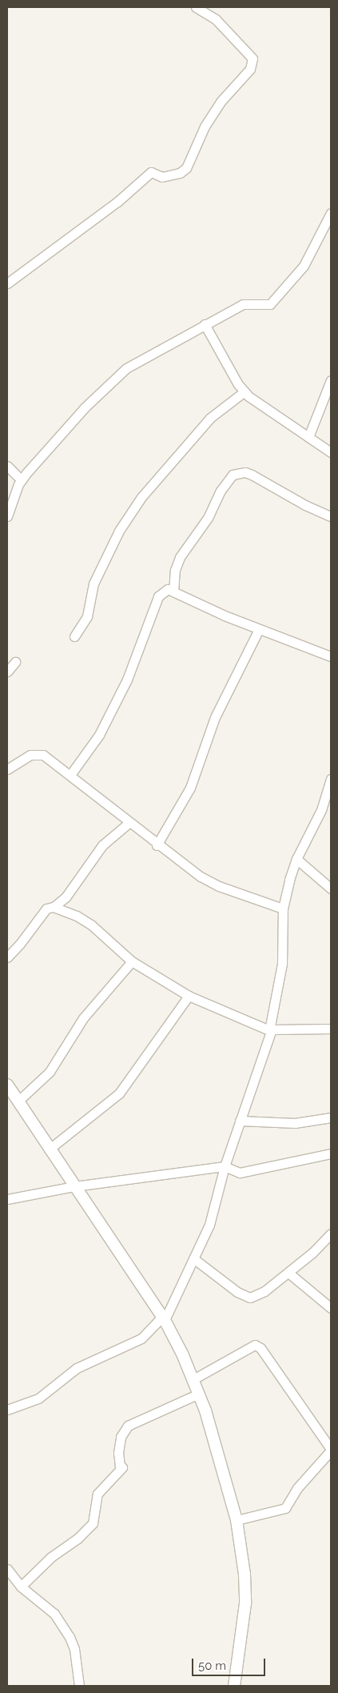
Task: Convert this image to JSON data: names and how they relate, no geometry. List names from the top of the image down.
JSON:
{
  "scale_bar": "50 m"
}
